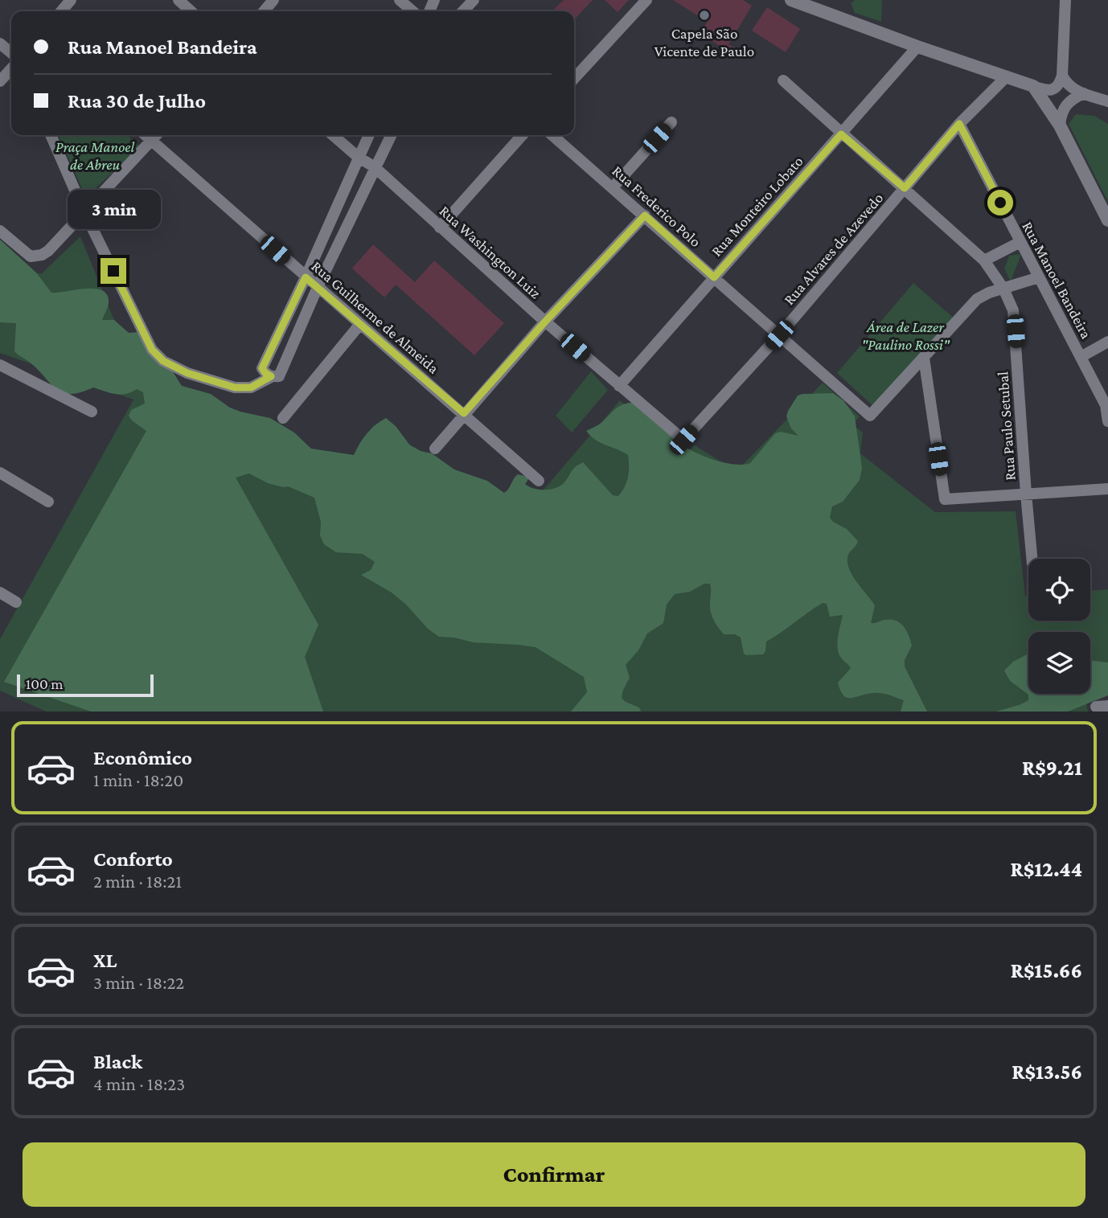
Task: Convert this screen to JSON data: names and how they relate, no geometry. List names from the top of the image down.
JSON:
{
  "streets": {
    "street": [
      "Rua Frederico Polo",
      "Rua Monteiro Lobato",
      "Rua Alvares de Azevedo",
      "Rua Washington Luiz",
      "Rua Manoel Bandeira",
      "Rua Guilherme de Almeida",
      "Rua Paulo Setubal"
    ]
  },
  "crossings": [
    ["Rua Frederico Polo", "Rua Monteiro Lobato"],
    ["Rua Frederico Polo", "Rua Alvares de Azevedo"],
    ["Rua Monteiro Lobato", "Rua Washington Luiz"],
    ["Rua Monteiro Lobato", "Rua Paulo Setubal"],
    ["Rua Alvares de Azevedo", "Rua Washington Luiz"],
    ["Rua Alvares de Azevedo", "Rua Manoel Bandeira"],
    ["Rua Alvares de Azevedo", "Rua Paulo Setubal"]
  ],
  "parks": ["Praça Manoel de Abreu", "Área de Lazer \"Paulino Rossi\""],
  "places": ["Capela São Vicente de Paulo"],
  "scale_bar": "100 m",
  "page": {
    "banner": ["Rua Manoel Bandeira", "Rua 30 de Julho"],
    "bubble": "3 min",
    "scale": "100 m",
    "list": [
      {
        "name": "Econômico",
        "note": "1 min · 18:20",
        "value": "R$9.21"
      },
      {
        "name": "Conforto",
        "note": "2 min · 18:21",
        "value": "R$12.44"
      },
      {
        "name": "XL",
        "note": "3 min · 18:22",
        "value": "R$15.66"
      },
      {
        "name": "Black",
        "note": "4 min · 18:23",
        "value": "R$13.56"
      }
    ],
    "buttons": "Confirmar"
  }
}
